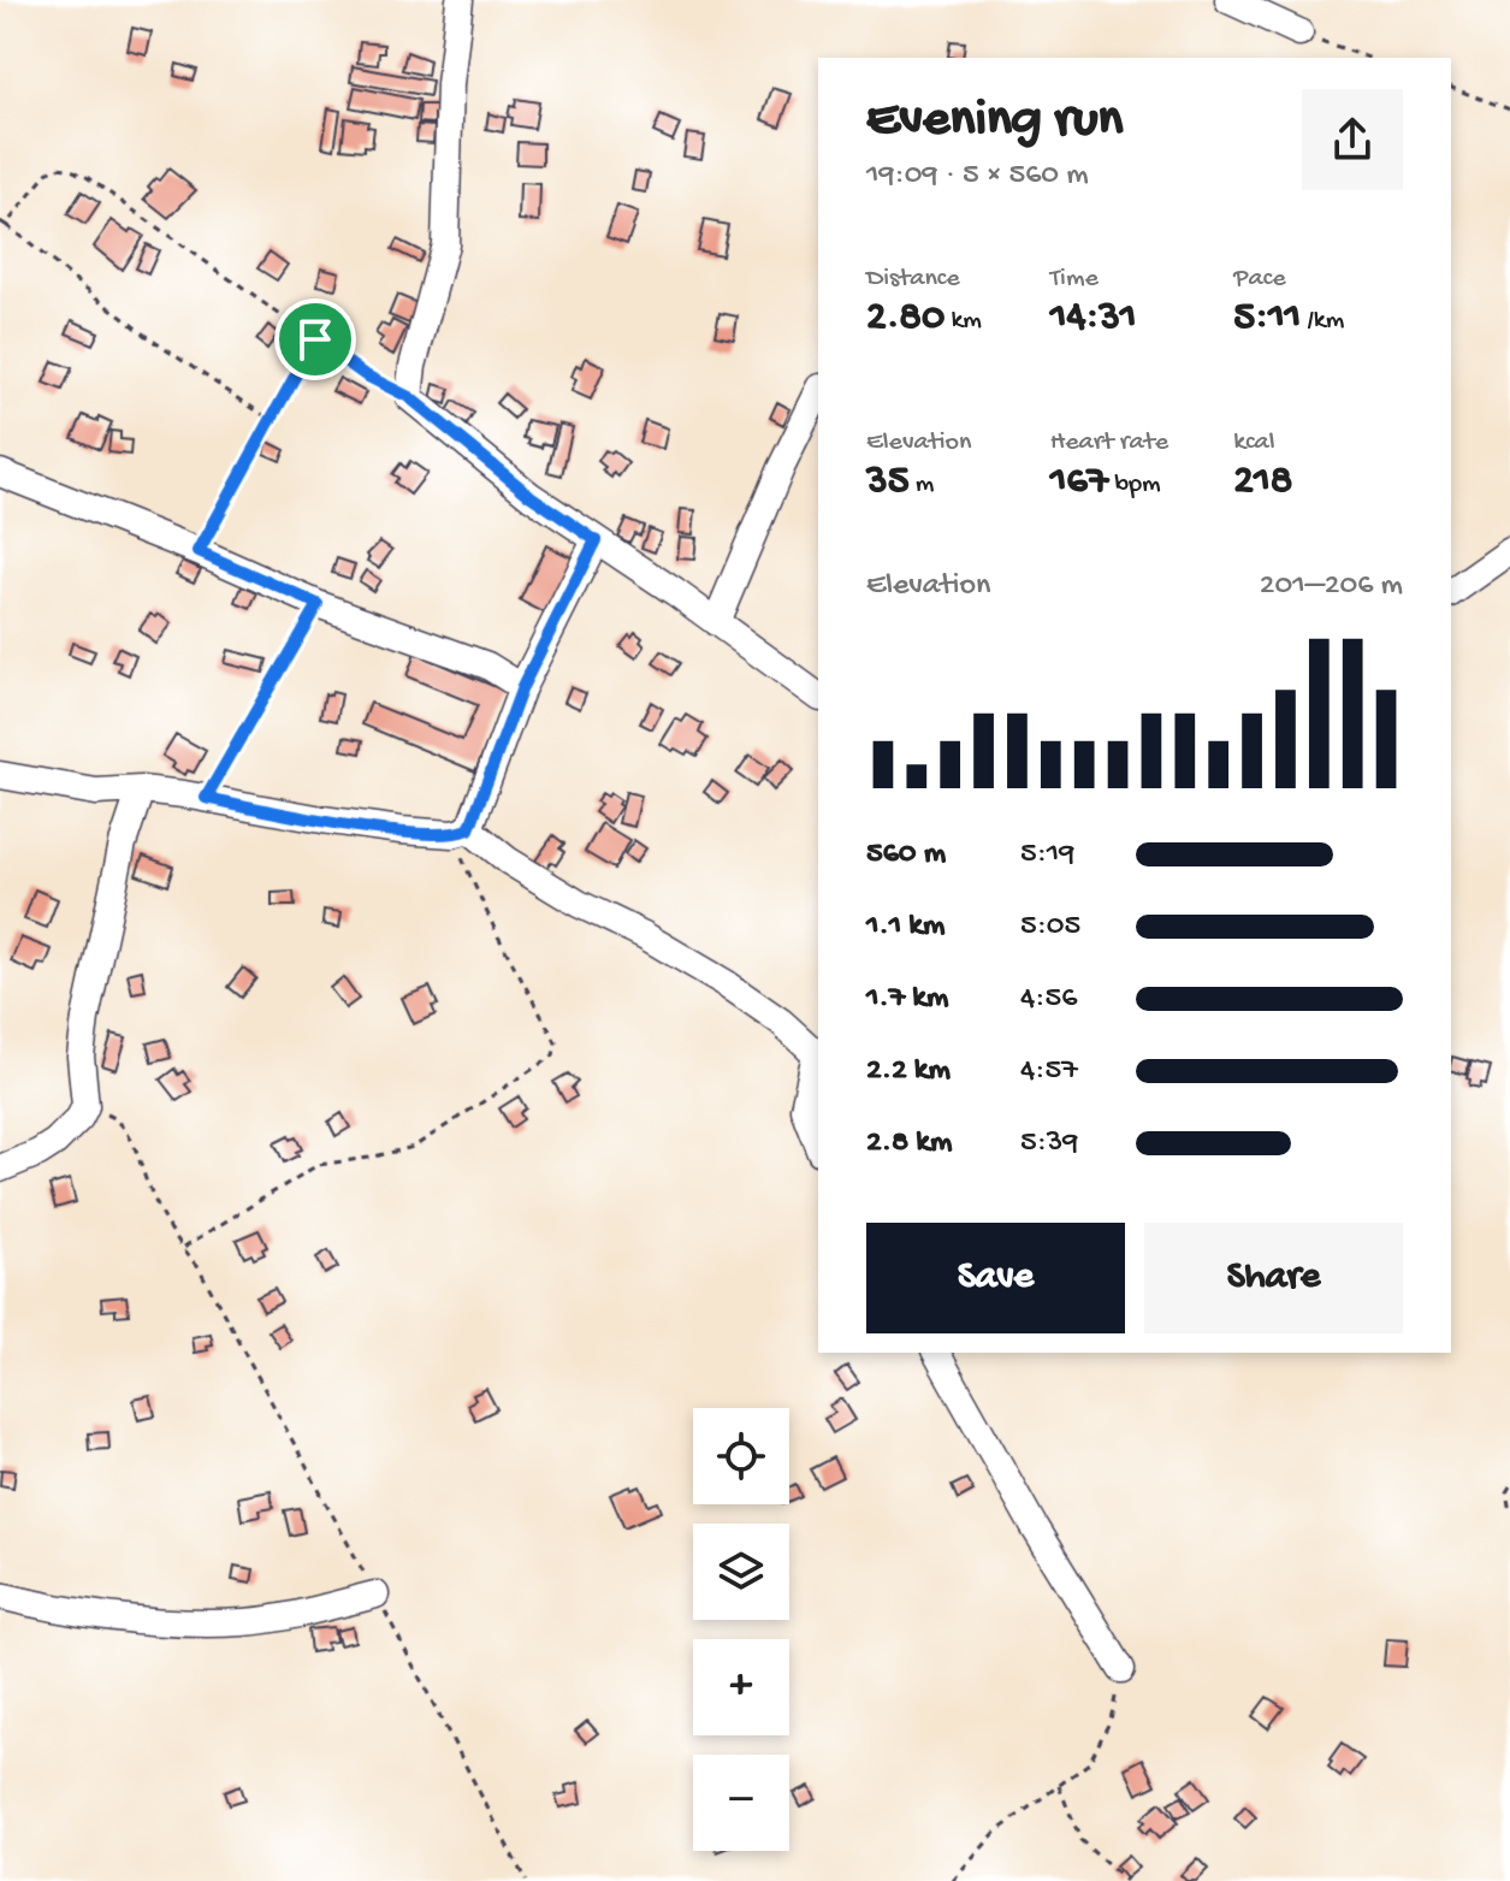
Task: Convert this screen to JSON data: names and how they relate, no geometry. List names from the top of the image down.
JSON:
{
  "page": {
    "heading": ["Evening run", "19:09 · 5 × 560 m"],
    "stats": [
      ["Distance", "2.80 km"],
      ["Time", "14:31"],
      ["Pace", "5:11 /km"],
      ["Elevation", "35 m"],
      ["Heart rate", "167 bpm"],
      ["kcal", "218"]
    ],
    "chart": ["Elevation", "201–206 m"],
    "list": [
      {
        "name": "560 m",
        "note": "5:19"
      },
      {
        "name": "1.1 km",
        "note": "5:05"
      },
      {
        "name": "1.7 km",
        "note": "4:56"
      },
      {
        "name": "2.2 km",
        "note": "4:57"
      },
      {
        "name": "2.8 km",
        "note": "5:39"
      }
    ],
    "buttons": ["Save", "Share"],
    "map_buttons": ["+", "−"]
  }
}
